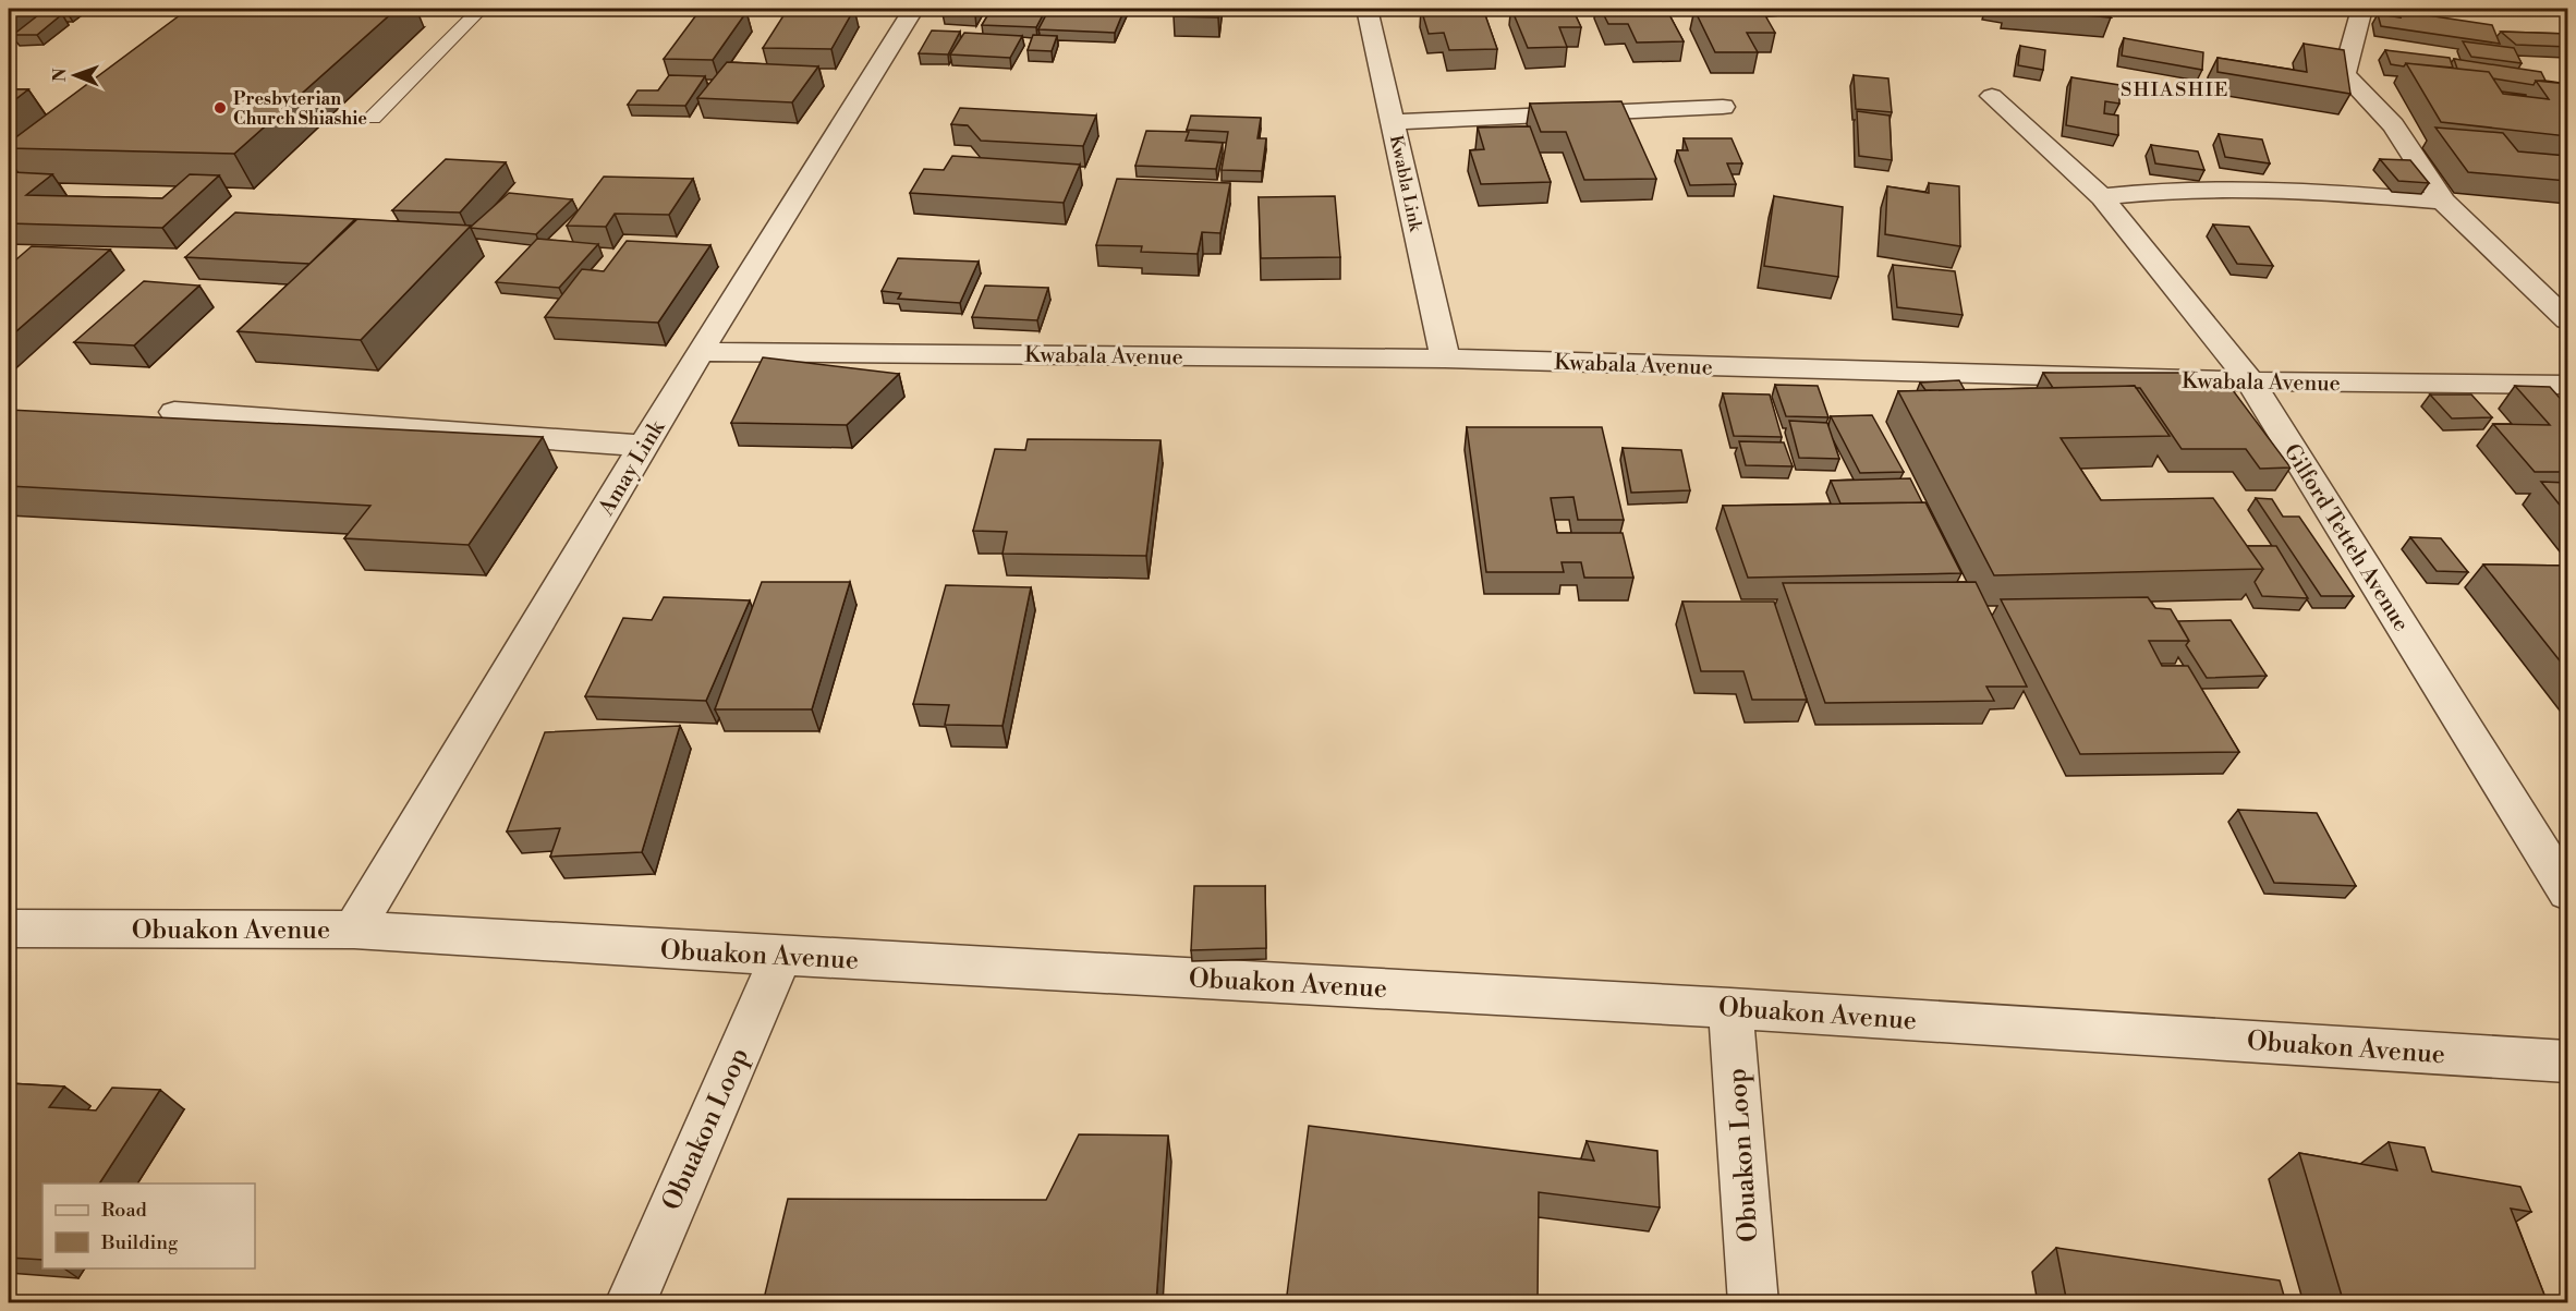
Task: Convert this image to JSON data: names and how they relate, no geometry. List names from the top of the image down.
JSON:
{
  "streets": {
    "street": [
      "Kwabla Link",
      "Kwabala Avenue",
      "Amay Link",
      "Gilford Tetteh Avenue",
      "Obuakon Avenue",
      "Obuakon Loop"
    ]
  },
  "crossings": [
    ["Kwabla Link", "Kwabala Avenue"],
    ["Kwabala Avenue", "Amay Link"],
    ["Kwabala Avenue", "Gilford Tetteh Avenue"],
    ["Amay Link", "Obuakon Avenue"],
    ["Obuakon Avenue", "Obuakon Loop"]
  ],
  "districts": ["SHIASHIE"],
  "places": ["Presbyterian Church Shiashie"],
  "legend": ["Road", "Building"],
  "north": "left"
}
